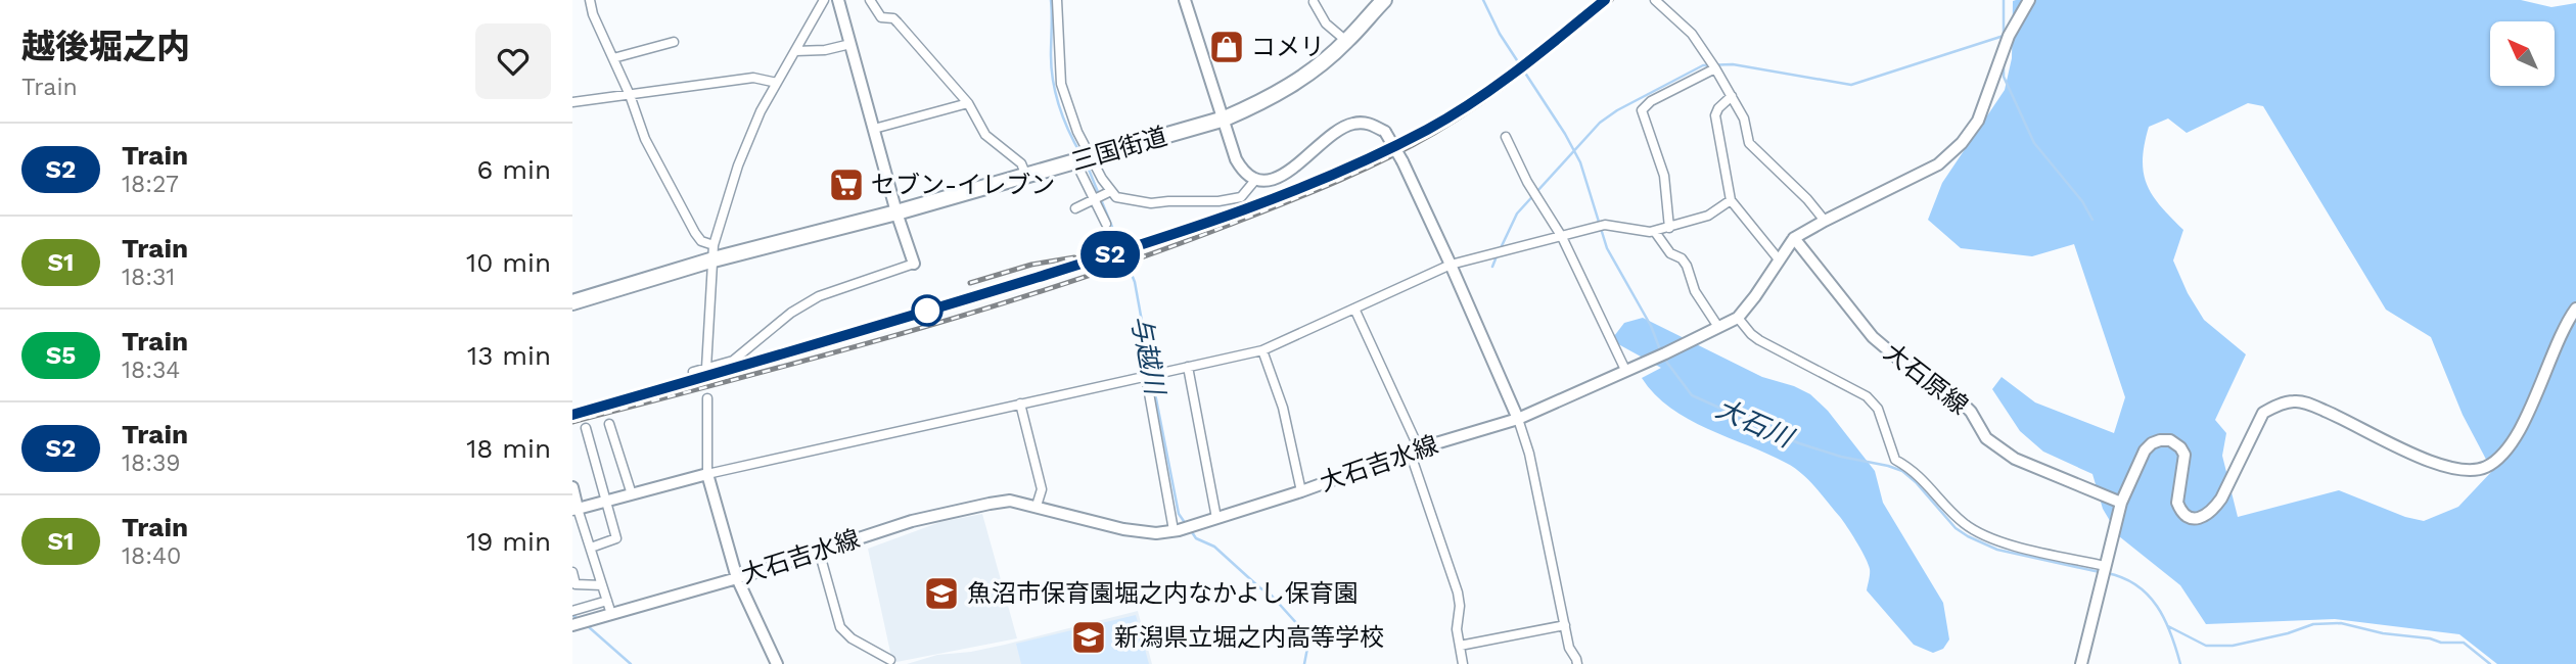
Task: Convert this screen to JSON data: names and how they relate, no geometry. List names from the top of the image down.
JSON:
{
  "streets": {
    "highway": ["三国街道"],
    "main road": ["大石原線", "大石吉水線"]
  },
  "crossings": [
    ["大石原線", "大石吉水線"]
  ],
  "water": ["与越川", "大石川"],
  "places": {
    "shop": ["コメリ"],
    "supermarket": ["セブン-イレブン"],
    "school or university": ["魚沼市保育園堀之内なかよし保育園", "新潟県立堀之内高等学校"]
  },
  "north": "top left",
  "page": {
    "heading": ["越後堀之内", "Train"],
    "on_map": "S2",
    "list": [
      {
        "mark": "S2",
        "name": "Train",
        "note": "18:27",
        "value": "6 min"
      },
      {
        "mark": "S1",
        "name": "Train",
        "note": "18:31",
        "value": "10 min"
      },
      {
        "mark": "S5",
        "name": "Train",
        "note": "18:34",
        "value": "13 min"
      },
      {
        "mark": "S2",
        "name": "Train",
        "note": "18:39",
        "value": "18 min"
      },
      {
        "mark": "S1",
        "name": "Train",
        "note": "18:40",
        "value": "19 min"
      }
    ]
  }
}
